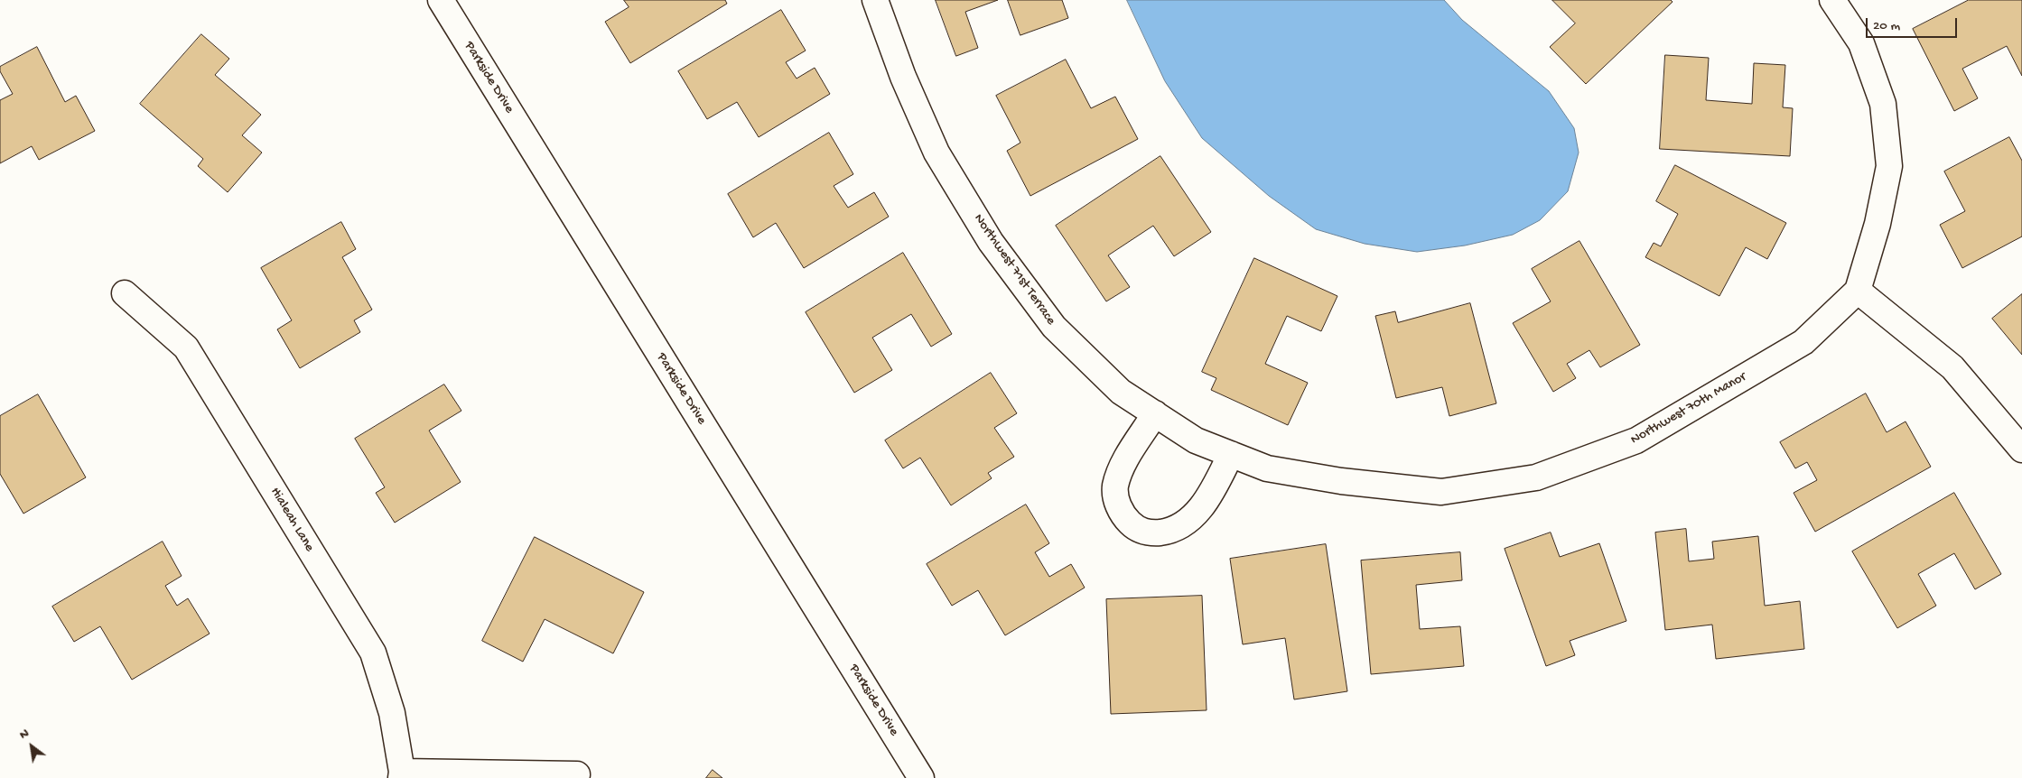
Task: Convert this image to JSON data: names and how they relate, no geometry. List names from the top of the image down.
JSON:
{
  "streets": {
    "street": [
      "Parkside Drive",
      "Northwest 71st Terrace",
      "Northwest 70th Manor",
      "Hialeah Lane"
    ]
  },
  "crossings": [
    ["Northwest 71st Terrace", "Northwest 70th Manor"]
  ],
  "scale_bar": "20 m",
  "north": "top left"
}
